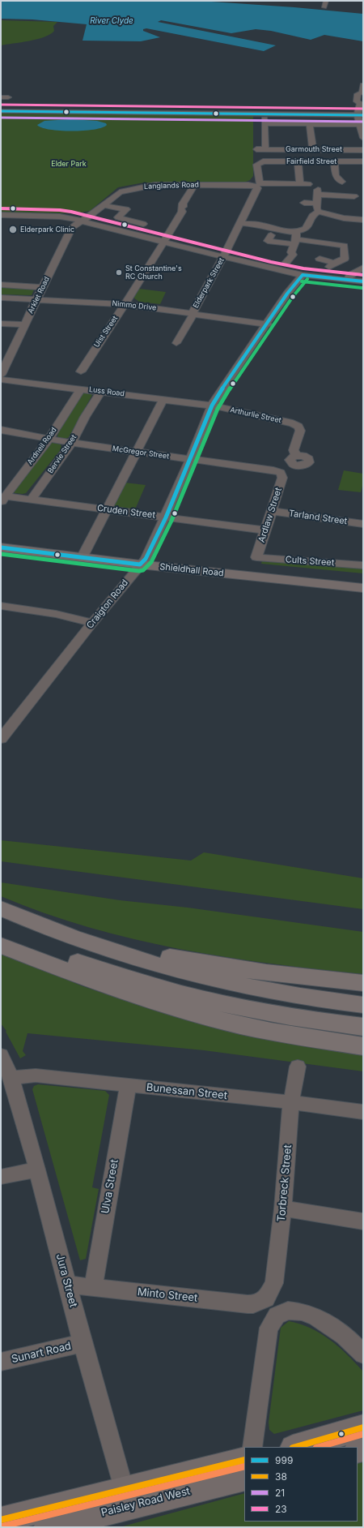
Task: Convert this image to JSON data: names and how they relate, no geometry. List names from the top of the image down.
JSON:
{
  "streets": {
    "main road": ["Shieldhall Road", "Paisley Road West"],
    "street": [
      "Garmouth Street",
      "Fairfield Street",
      "Langlands Road",
      "Elderpark Street",
      "Arklet Road",
      "Nimmo Drive",
      "Uist Street",
      "Luss Road",
      "Arthurlie Street",
      "Ardneil Road",
      "McGregor Street",
      "Bervie Street",
      "Cruden Street",
      "Ardlaw Street",
      "Tarland Street",
      "Cults Street",
      "Craigton Road",
      "Bunessan Street",
      "Torbreck Street",
      "Ulva Street",
      "Jura Street",
      "Minto Street",
      "Sunart Road"
    ]
  },
  "crossings": [
    ["Langlands Road", "Elderpark Street"],
    ["Langlands Road", "Arklet Road"],
    ["Langlands Road", "Uist Street"],
    ["Elderpark Street", "Nimmo Drive"],
    ["Arklet Road", "Nimmo Drive"],
    ["Nimmo Drive", "Uist Street"],
    ["Nimmo Drive", "Craigton Road"],
    ["Luss Road", "Arthurlie Street"],
    ["Luss Road", "Ardneil Road"],
    ["Luss Road", "Bervie Street"],
    ["Luss Road", "Craigton Road"],
    ["Arthurlie Street", "Craigton Road"],
    ["Ardneil Road", "McGregor Street"],
    ["Ardneil Road", "Cruden Street"],
    ["McGregor Street", "Bervie Street"],
    ["McGregor Street", "Ardlaw Street"],
    ["McGregor Street", "Craigton Road"],
    ["Bervie Street", "Cruden Street"],
    ["Cruden Street", "Ardlaw Street"],
    ["Cruden Street", "Craigton Road"],
    ["Ardlaw Street", "Tarland Street"],
    ["Ardlaw Street", "Cults Street"],
    ["Ardlaw Street", "Shieldhall Road"],
    ["Cults Street", "Shieldhall Road"],
    ["Shieldhall Road", "Craigton Road"],
    ["Bunessan Street", "Torbreck Street"],
    ["Bunessan Street", "Ulva Street"],
    ["Bunessan Street", "Jura Street"],
    ["Torbreck Street", "Minto Street"],
    ["Ulva Street", "Minto Street"],
    ["Jura Street", "Minto Street"],
    ["Jura Street", "Sunart Road"],
    ["Jura Street", "Paisley Road West"]
  ],
  "water": ["River Clyde"],
  "parks": ["Elder Park"],
  "places": ["Elderpark Clinic", "St Constantine's RC Church"],
  "lines": [
    "transit line 23",
    "transit line 999",
    "transit line 21",
    "transit line 38"
  ],
  "legend": [
    "999",
    "38",
    "21",
    "23"
  ]
}
